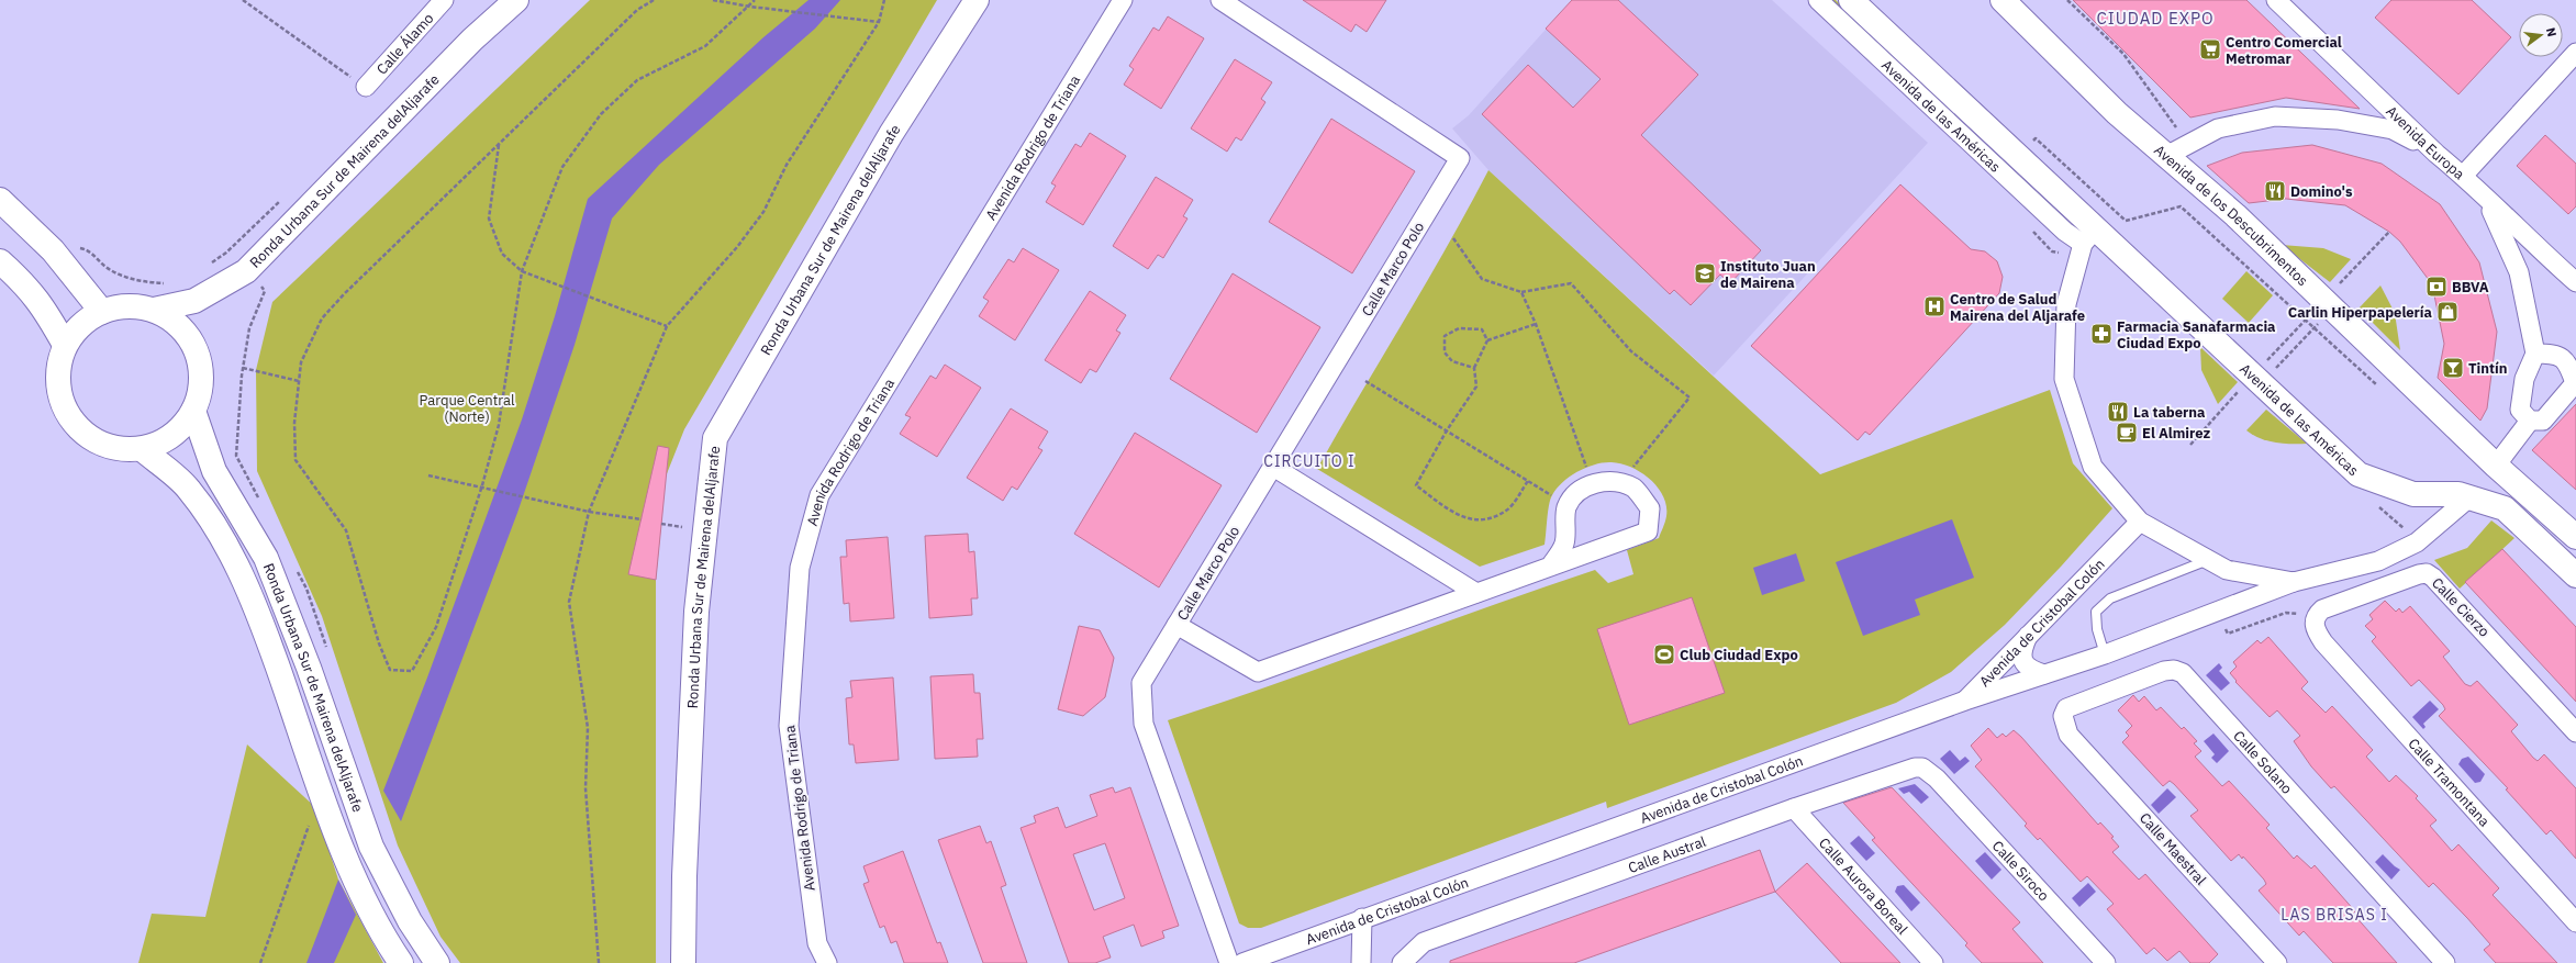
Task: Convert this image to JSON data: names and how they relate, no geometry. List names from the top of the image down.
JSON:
{
  "streets": {
    "street": [
      "Calle Álamo",
      "Avenida de las Américas",
      "Avenida Europa",
      "Avenida Rodrigo de Triana",
      "Ronda Urbana Sur de Mairena delAljarafe",
      "Avenida de los Descubrimentos",
      "Calle Marco Polo",
      "Calle Cierzo",
      "Avenida de Cristobal Colón",
      "Calle Solano",
      "Calle Tramontana",
      "Calle Maestral",
      "Calle Austral",
      "Calle Siroco",
      "Calle Aurora Boreal"
    ]
  },
  "crossings": [
    ["Calle Cierzo", "Calle Tramontana"],
    ["Calle Solano", "Calle Maestral"],
    ["Calle Austral", "Calle Siroco"],
    ["Calle Austral", "Calle Aurora Boreal"]
  ],
  "districts": ["CIUDAD EXPO", "CIRCUITO I", "LAS BRISAS I"],
  "parks": ["Parque Central (Norte)"],
  "places": {
    "supermarket": ["Centro Comercial Metromar"],
    "restaurant": ["Domino's", "La taberna"],
    "school or university": ["Instituto Juan de Mairena"],
    "bank": ["BBVA"],
    "hospital": ["Centro de Salud Mairena del Aljarafe"],
    "shop": ["Carlin Hiperpapelería"],
    "pharmacy": ["Farmacia Sanafarmacia Ciudad Expo"],
    "bar": ["Tintín"],
    "cafe": ["El Almirez"],
    "sports": ["Club Ciudad Expo"]
  },
  "north": "right"
}
